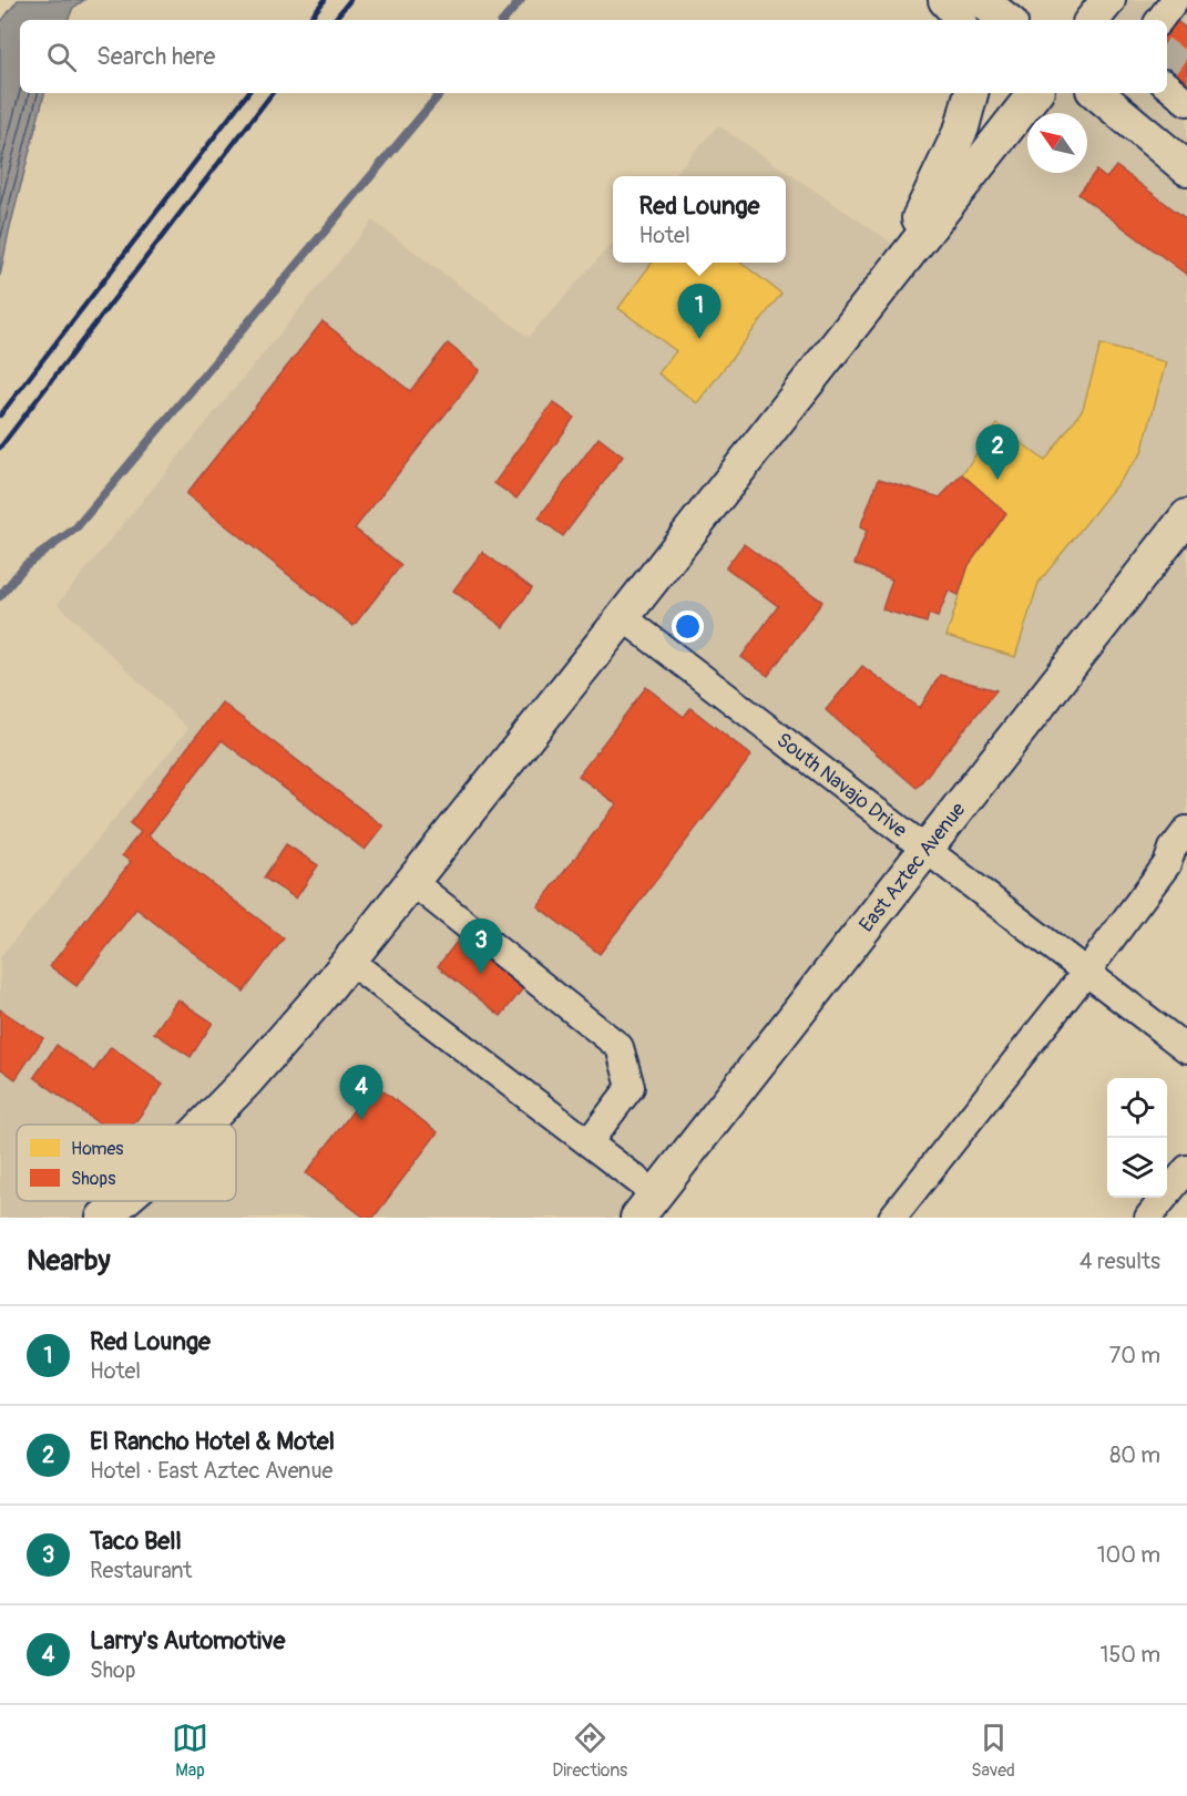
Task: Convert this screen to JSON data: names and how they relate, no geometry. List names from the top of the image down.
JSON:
{
  "streets": {
    "main road": ["East Aztec Avenue"],
    "street": ["South Navajo Drive"]
  },
  "crossings": [
    ["South Navajo Drive", "East Aztec Avenue"]
  ],
  "legend": ["Homes", "Shops"],
  "north": "top left",
  "page": {
    "search": "Search here",
    "popup": ["Red Lounge", "Hotel"],
    "pins": [
      "1",
      "2",
      "3",
      "4"
    ],
    "heading": ["Nearby", "4 results"],
    "list": [
      {
        "mark": "1",
        "name": "Red Lounge",
        "note": "Hotel",
        "value": "70 m"
      },
      {
        "mark": "2",
        "name": "El Rancho Hotel & Motel",
        "note": "Hotel · East Aztec Avenue",
        "value": "80 m"
      },
      {
        "mark": "3",
        "name": "Taco Bell",
        "note": "Restaurant",
        "value": "100 m"
      },
      {
        "mark": "4",
        "name": "Larry's Automotive",
        "note": "Shop",
        "value": "150 m"
      }
    ],
    "nav": ["Map", "Directions", "Saved"]
  }
}
